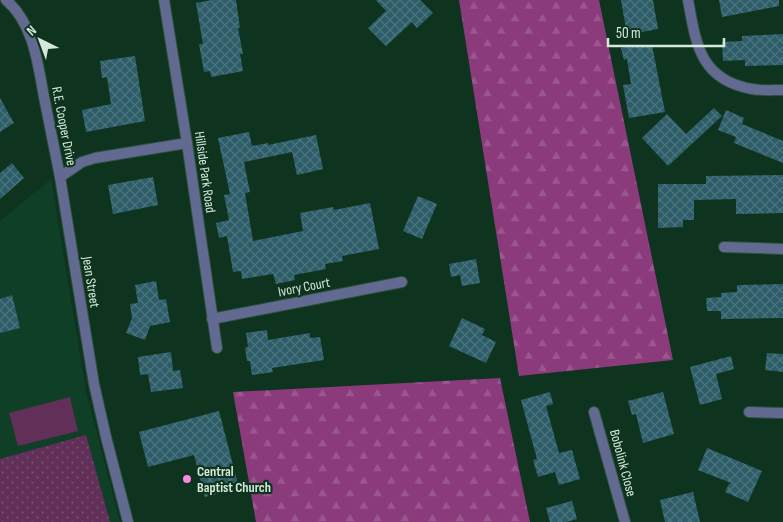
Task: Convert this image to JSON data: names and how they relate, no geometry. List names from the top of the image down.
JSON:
{
  "streets": {
    "street": [
      "R.E. Cooper Drive",
      "Hillside Park Road",
      "Jean Street",
      "Ivory Court",
      "Bobolink Close"
    ]
  },
  "crossings": [
    ["R.E. Cooper Drive", "Jean Street"],
    ["Hillside Park Road", "Ivory Court"]
  ],
  "places": ["Central Baptist Church"],
  "scale_bar": "50 m",
  "north": "top left"
}
